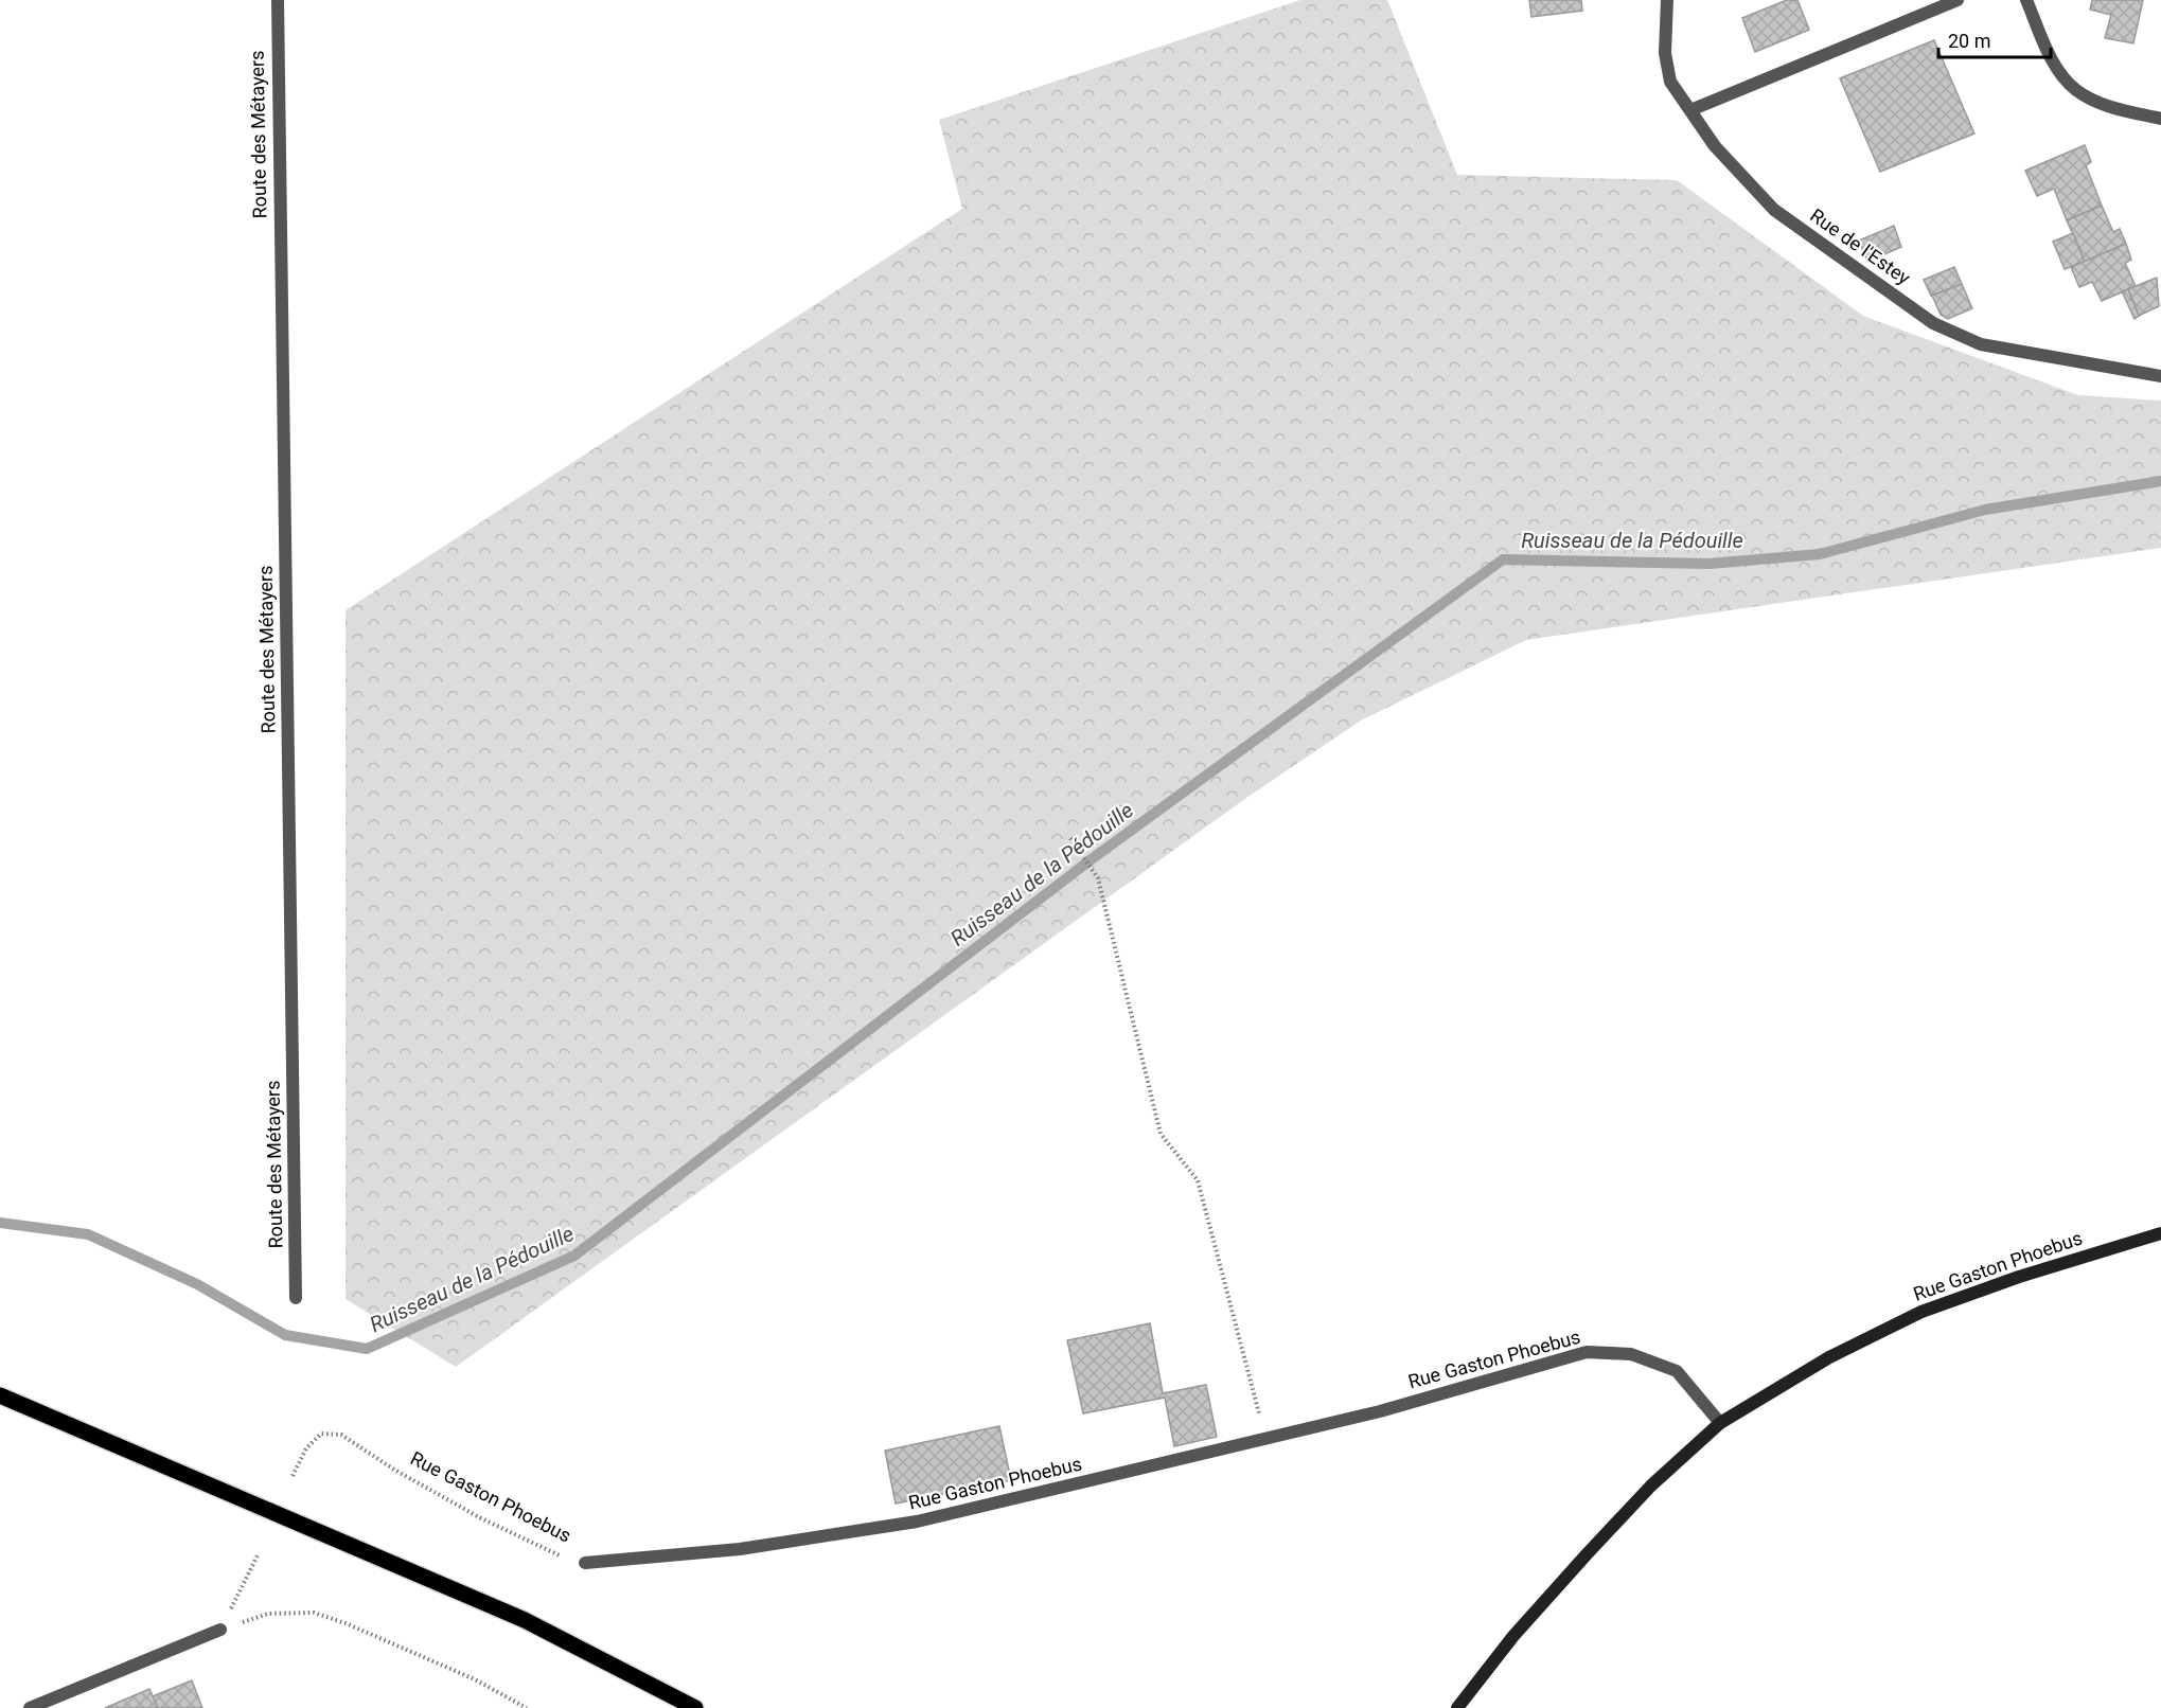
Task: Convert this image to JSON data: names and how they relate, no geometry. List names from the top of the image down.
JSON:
{
  "streets": {
    "main road": ["Rue Gaston Phoebus"],
    "street": ["Route des Métayers", "Rue de l'Estey"]
  },
  "water": ["Ruisseau de la Pédouille"],
  "scale_bar": "20 m"
}
